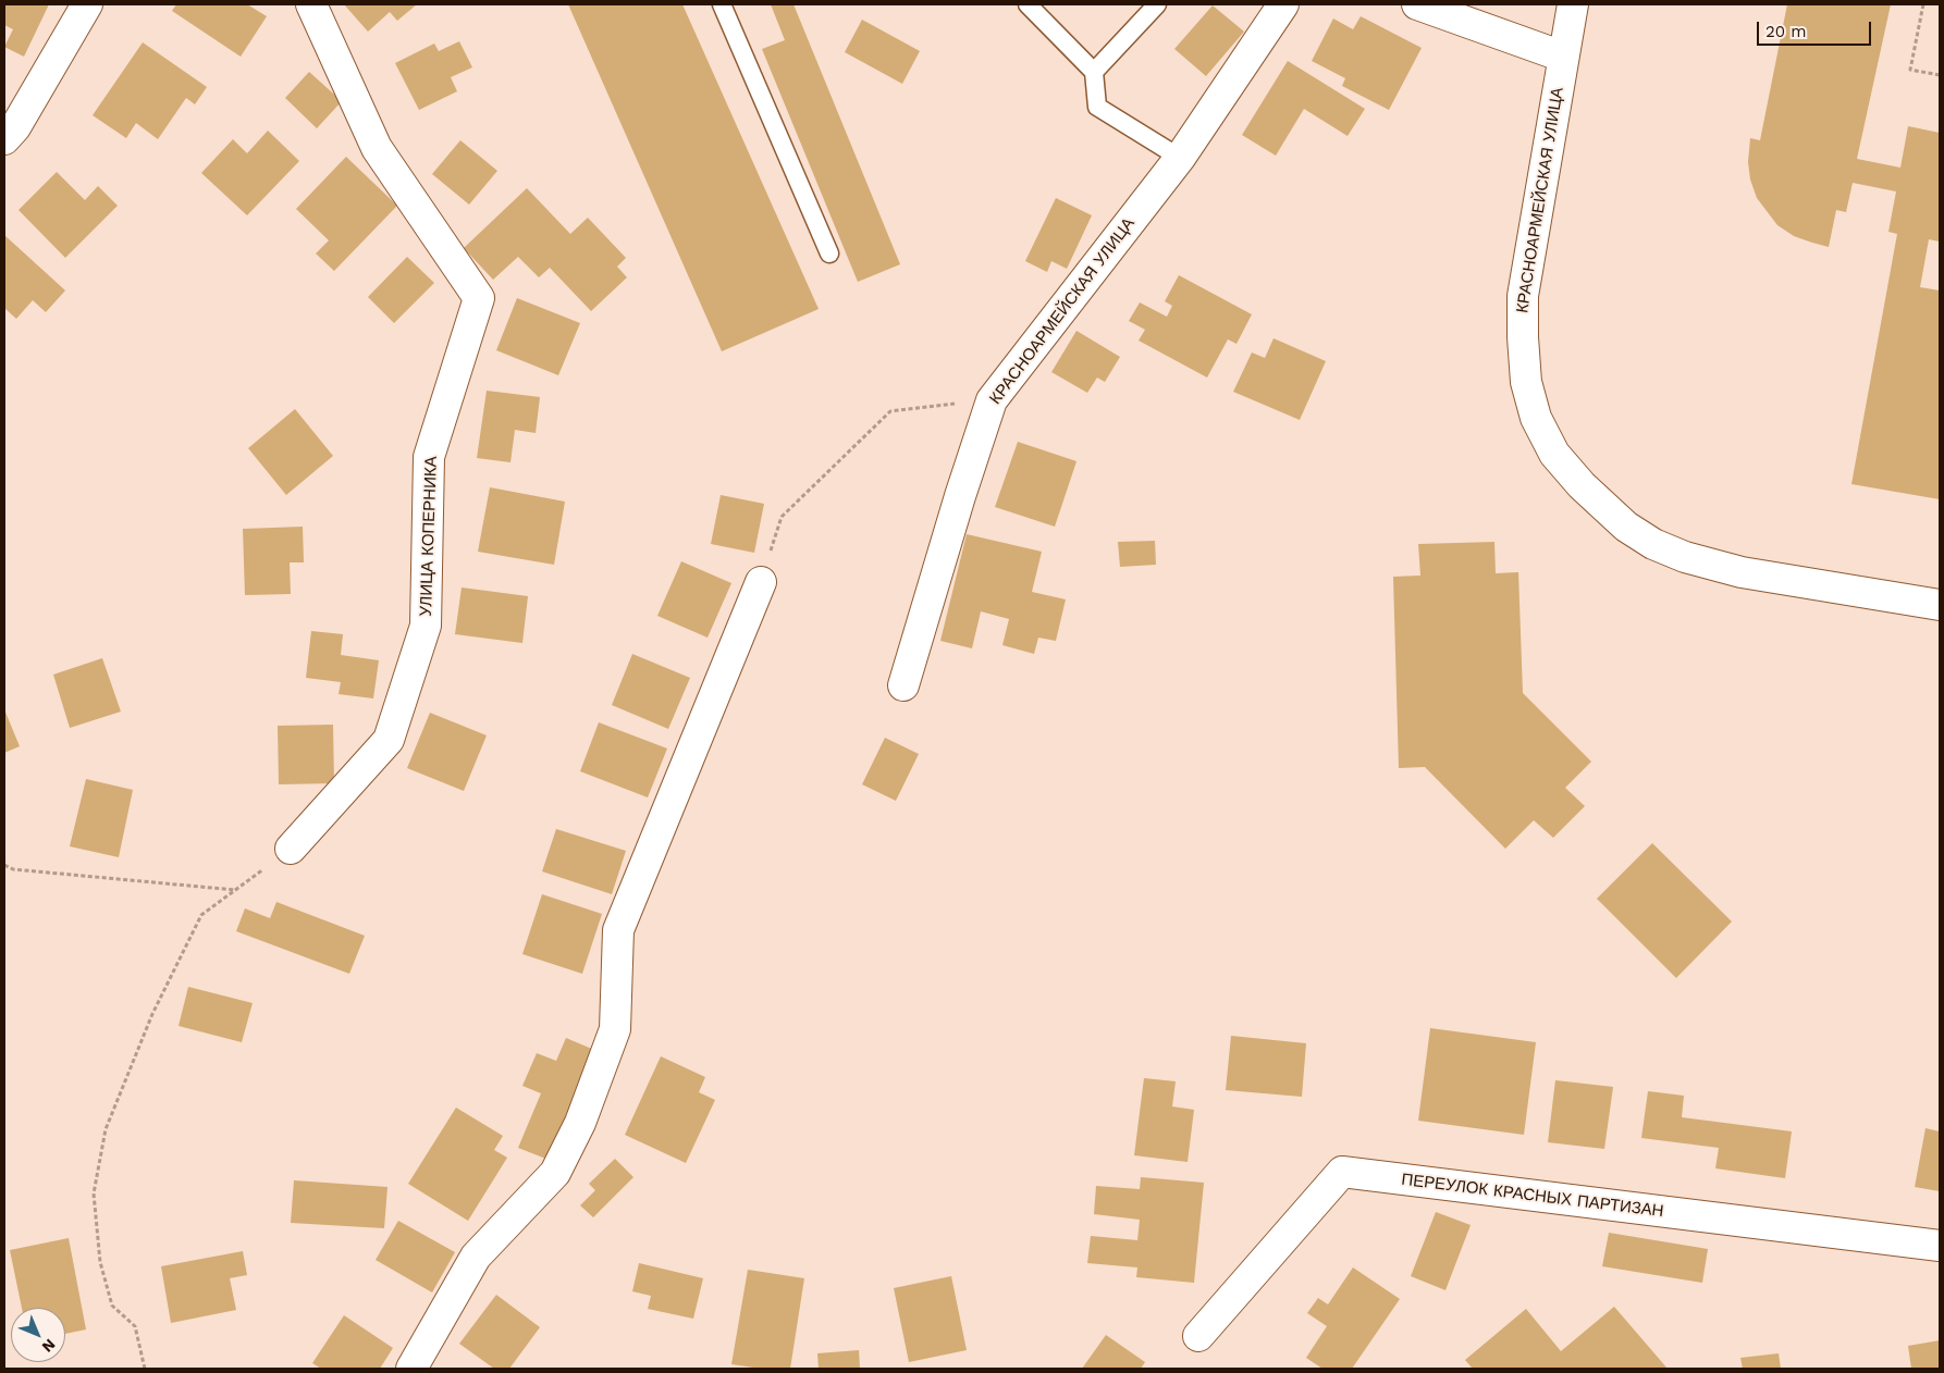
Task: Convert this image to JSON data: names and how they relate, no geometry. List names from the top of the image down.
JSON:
{
  "streets": {
    "street": ["КРАСНОАРМЕЙСКАЯ УЛИЦА", "УЛИЦА КОПЕРНИКА", "ПЕРЕУЛОК КРАСНЫХ ПАРТИЗАН"]
  },
  "scale_bar": "20 m",
  "north": "bottom right"
}
